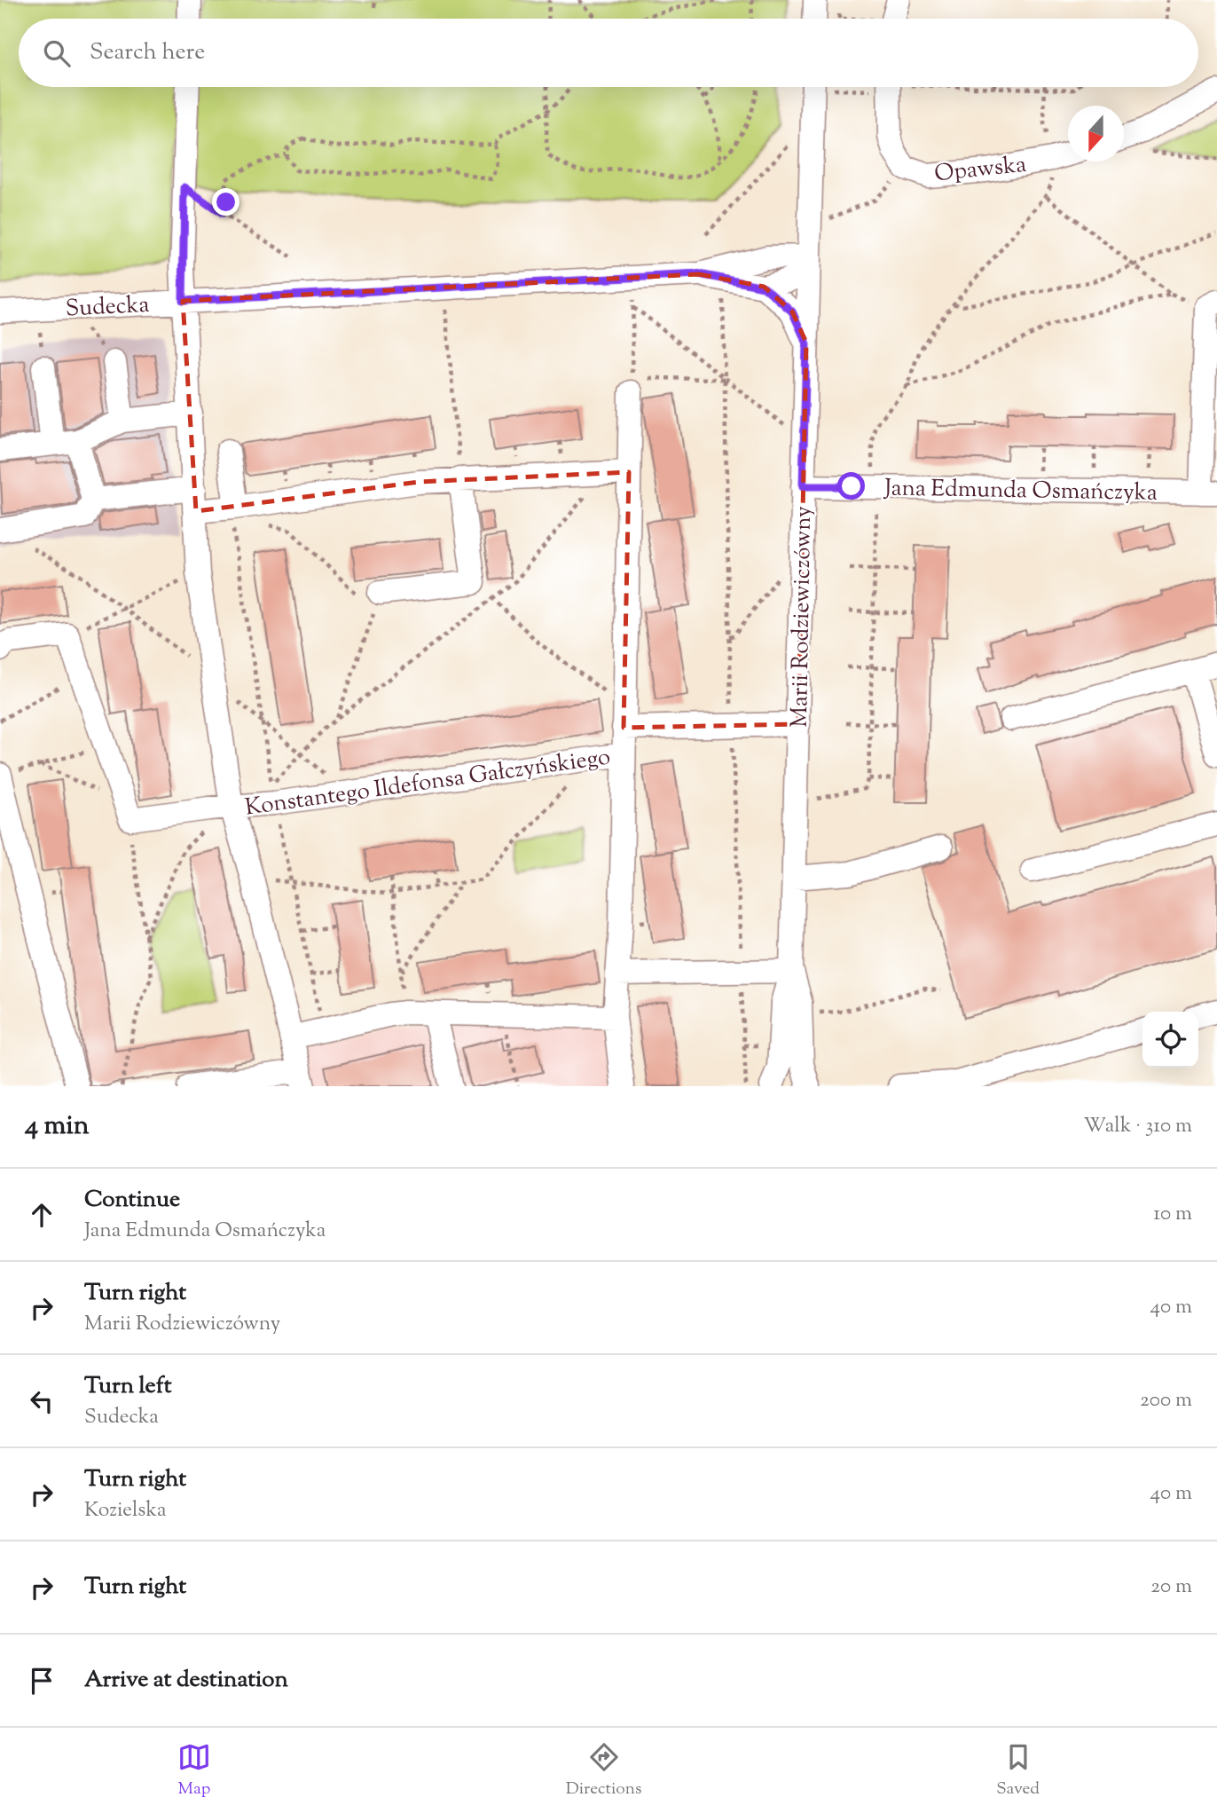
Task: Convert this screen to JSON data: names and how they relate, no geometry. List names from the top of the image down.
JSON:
{
  "streets": {
    "street": [
      "Opawska",
      "Sudecka",
      "Jana Edmunda Osmańczyka",
      "Marii Rodziewiczówny",
      "Konstantego Ildefonsa Gałczyńskiego"
    ]
  },
  "crossings": [
    ["Sudecka", "Marii Rodziewiczówny"],
    ["Sudecka", "Konstantego Ildefonsa Gałczyńskiego"],
    ["Jana Edmunda Osmańczyka", "Marii Rodziewiczówny"]
  ],
  "north": "bottom",
  "page": {
    "search": "Search here",
    "heading": ["4 min", "Walk · 310 m"],
    "list": [
      ["Continue", "Jana Edmunda Osmańczyka", "10 m"],
      ["Turn right", "Marii Rodziewiczówny", "40 m"],
      ["Turn left", "Sudecka", "200 m"],
      ["Turn right", "Kozielska", "40 m"],
      ["Turn right", "20 m"],
      "Arrive at destination"
    ],
    "nav": ["Map", "Directions", "Saved"]
  }
}
